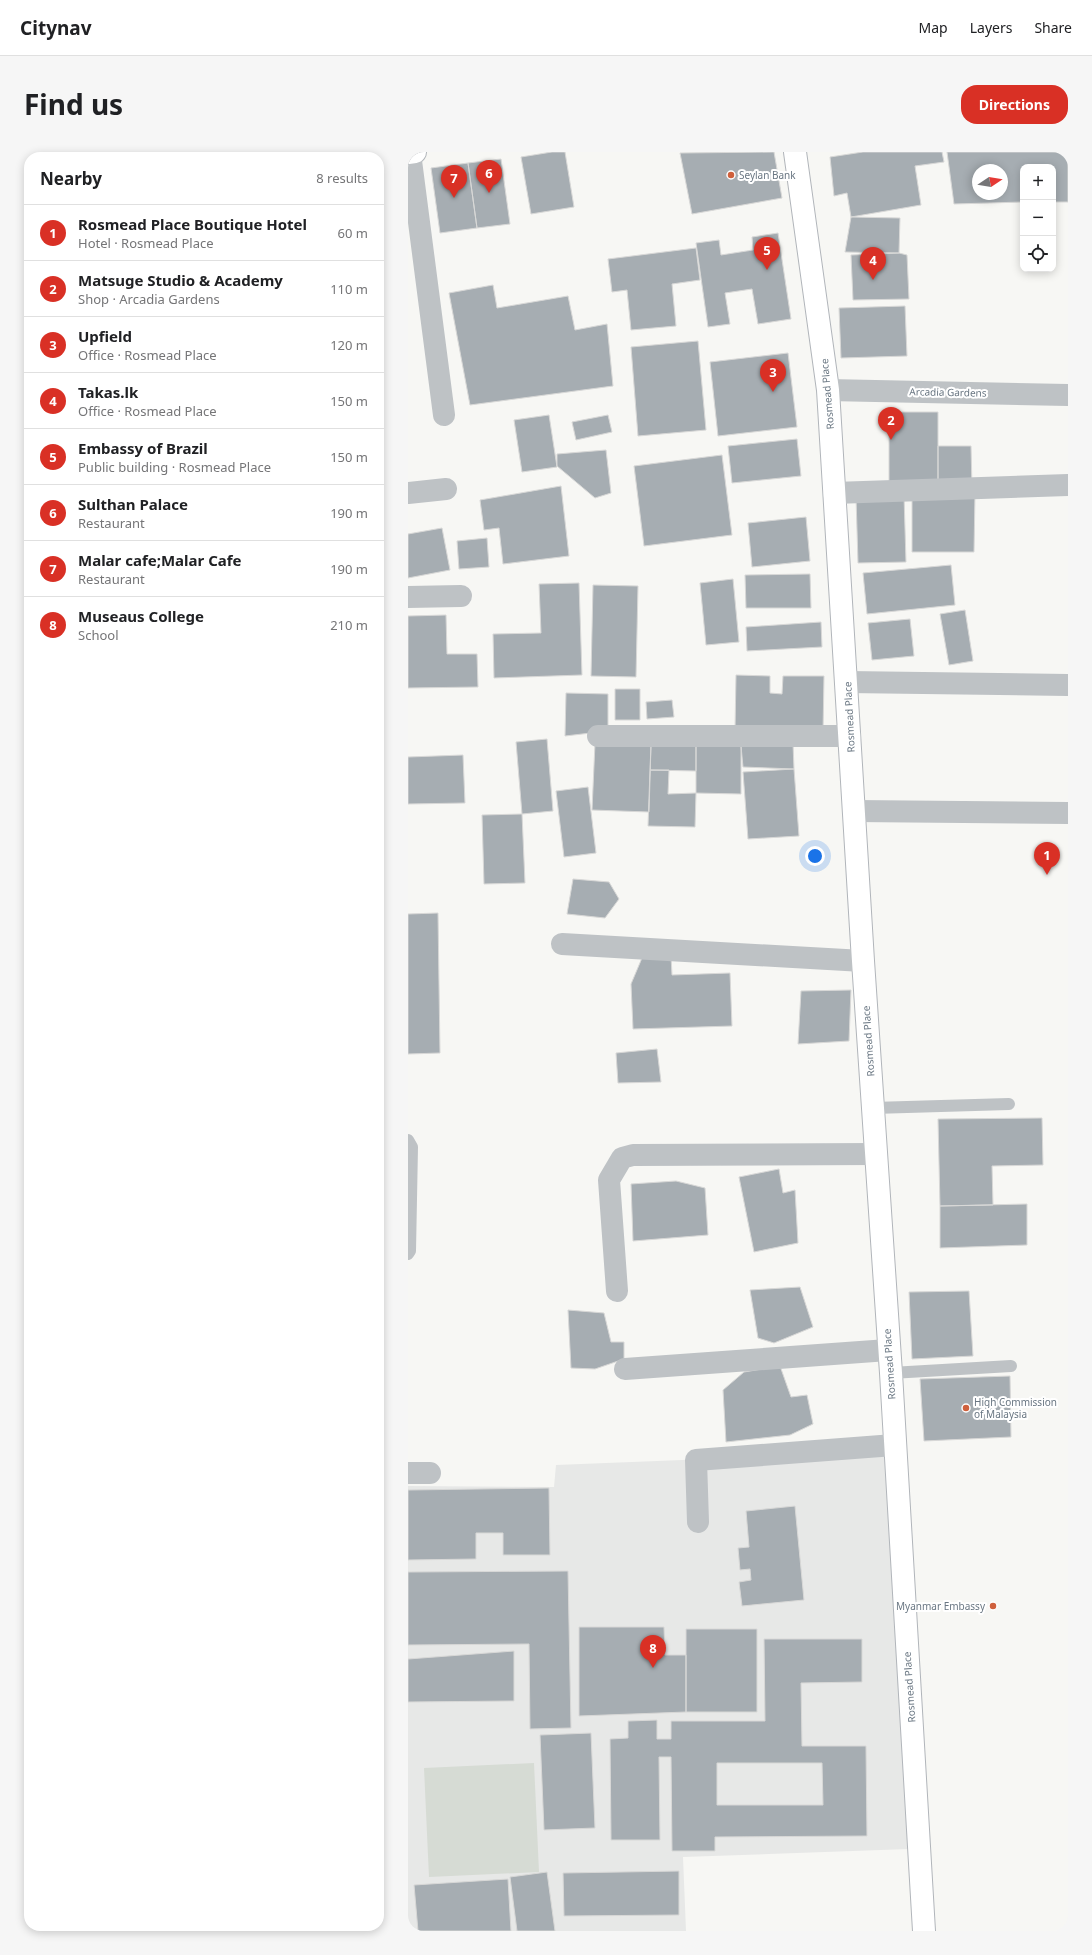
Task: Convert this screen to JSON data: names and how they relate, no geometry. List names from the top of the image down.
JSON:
{
  "streets": {
    "street": ["Arcadia Gardens", "Rosmead Place"]
  },
  "crossings": [
    ["Arcadia Gardens", "Rosmead Place"]
  ],
  "places": ["Seylan Bank", "High Commission of Malaysia", "Myanmar Embassy"],
  "north": "right",
  "page": {
    "header": "Citynav",
    "nav": ["Map", "Layers", "Share"],
    "title": "Find us",
    "buttons": "Directions",
    "heading": ["Nearby", "8 results"],
    "pins": [
      "6",
      "7",
      "5",
      "4",
      "3",
      "2",
      "1",
      "8"
    ],
    "map_buttons": ["+", "−"],
    "list": [
      {
        "mark": "1",
        "name": "Rosmead Place Boutique Hotel",
        "note": "Hotel · Rosmead Place",
        "value": "60 m"
      },
      {
        "mark": "2",
        "name": "Matsuge Studio & Academy",
        "note": "Shop · Arcadia Gardens",
        "value": "110 m"
      },
      {
        "mark": "3",
        "name": "Upfield",
        "note": "Office · Rosmead Place",
        "value": "120 m"
      },
      {
        "mark": "4",
        "name": "Takas.lk",
        "note": "Office · Rosmead Place",
        "value": "150 m"
      },
      {
        "mark": "5",
        "name": "Embassy of Brazil",
        "note": "Public building · Rosmead Place",
        "value": "150 m"
      },
      {
        "mark": "6",
        "name": "Sulthan Palace",
        "note": "Restaurant",
        "value": "190 m"
      },
      {
        "mark": "7",
        "name": "Malar cafe;Malar Cafe",
        "note": "Restaurant",
        "value": "190 m"
      },
      {
        "mark": "8",
        "name": "Museaus College",
        "note": "School",
        "value": "210 m"
      }
    ]
  }
}
